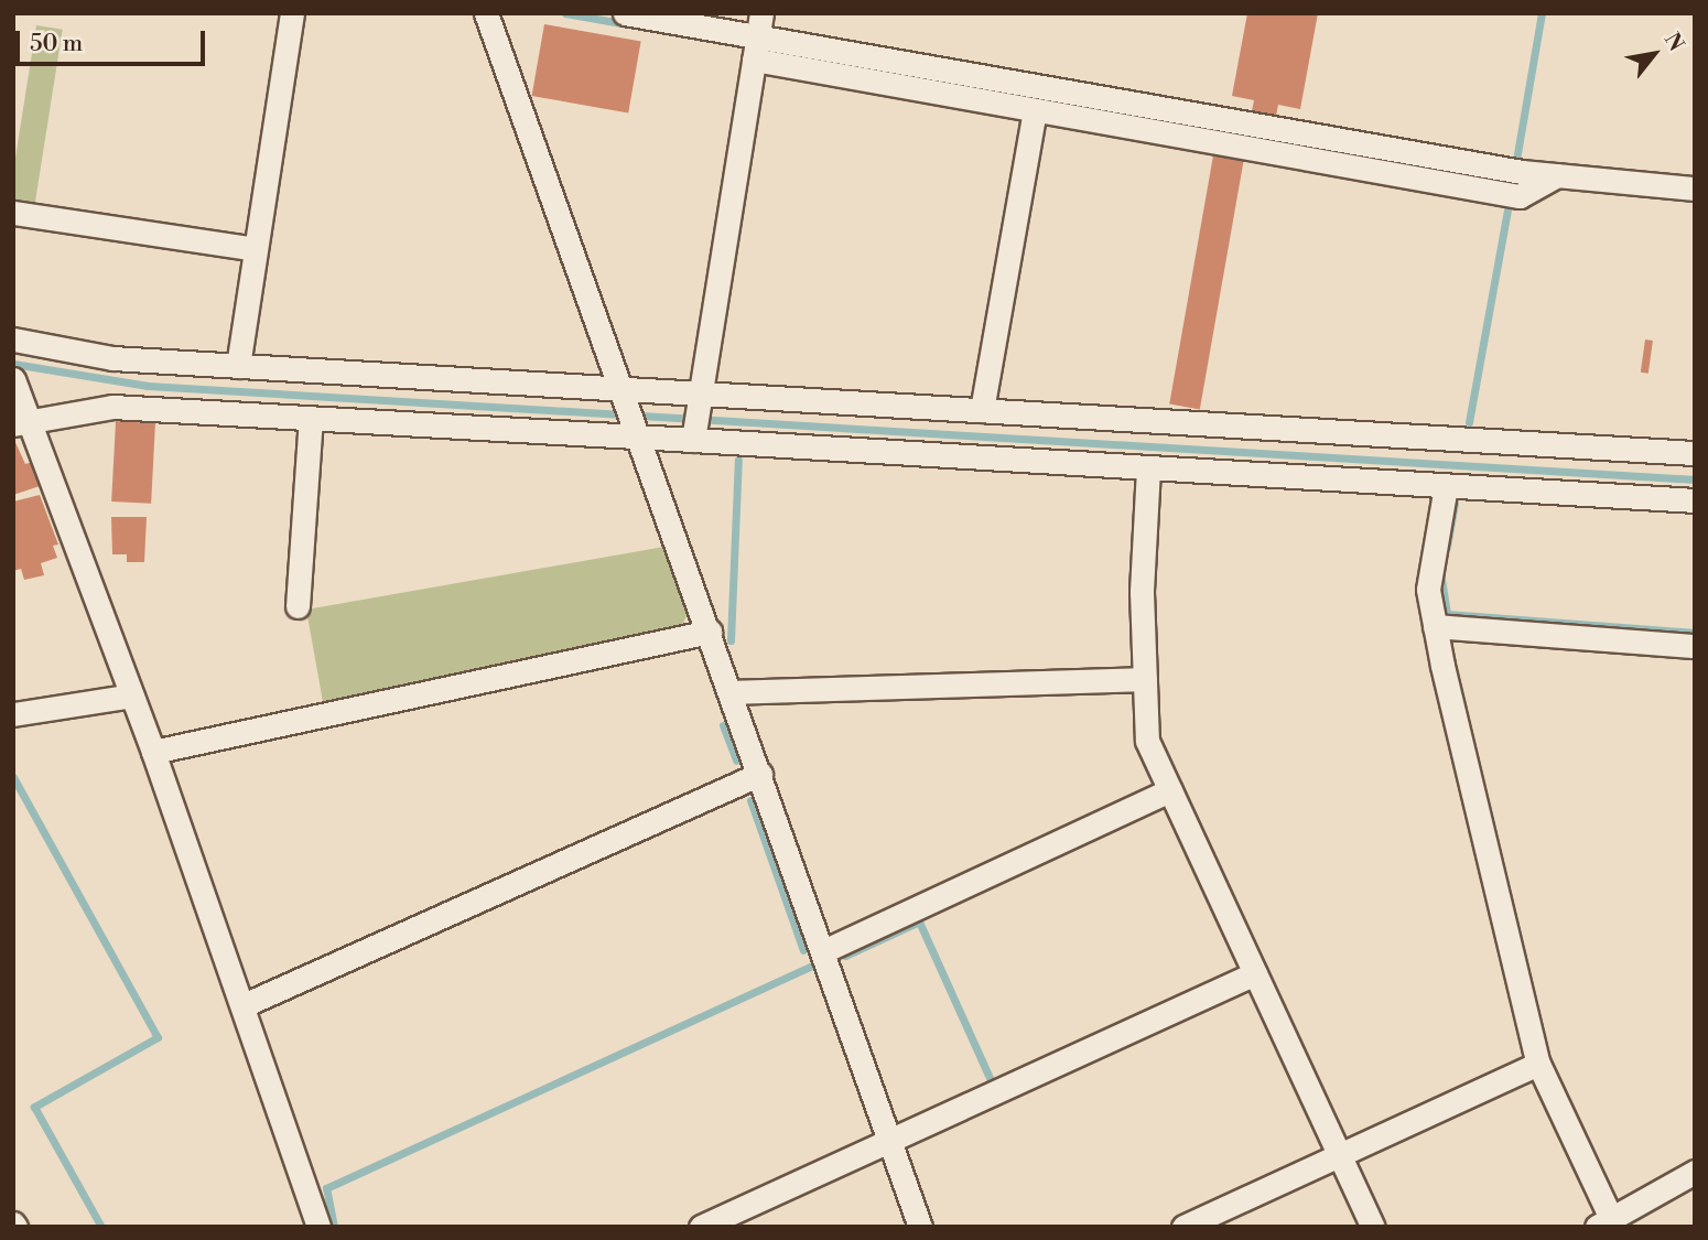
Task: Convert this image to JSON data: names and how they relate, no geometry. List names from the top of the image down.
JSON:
{
  "scale_bar": "50 m",
  "north": "top right"
}
